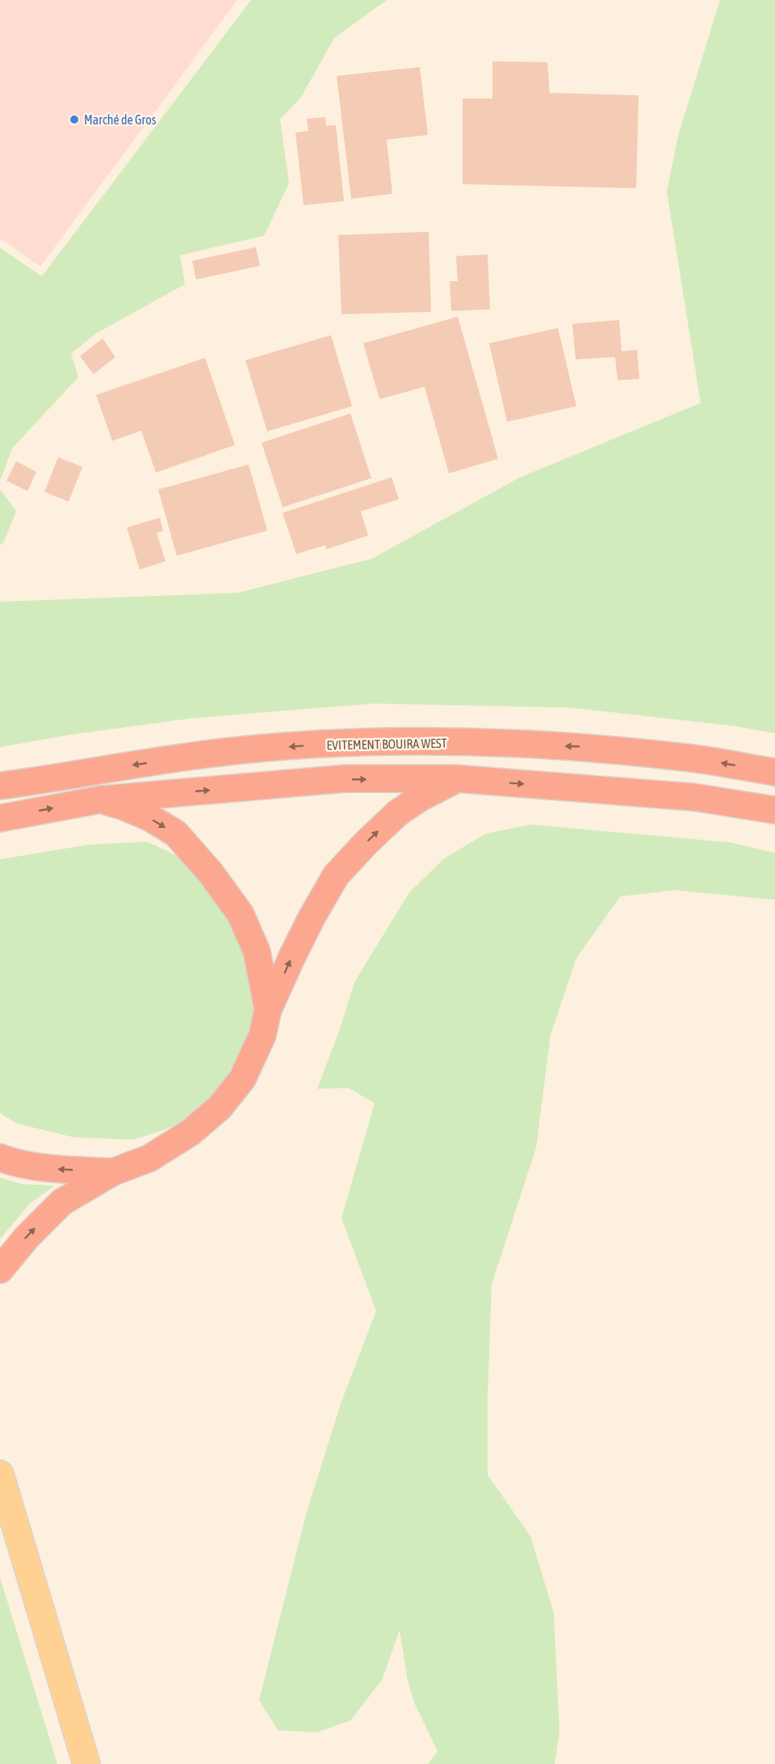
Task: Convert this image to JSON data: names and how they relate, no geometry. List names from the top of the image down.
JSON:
{
  "streets": {
    "highway": ["EVITEMENT BOUIRA WEST"]
  },
  "places": ["Marché de Gros"]
}
